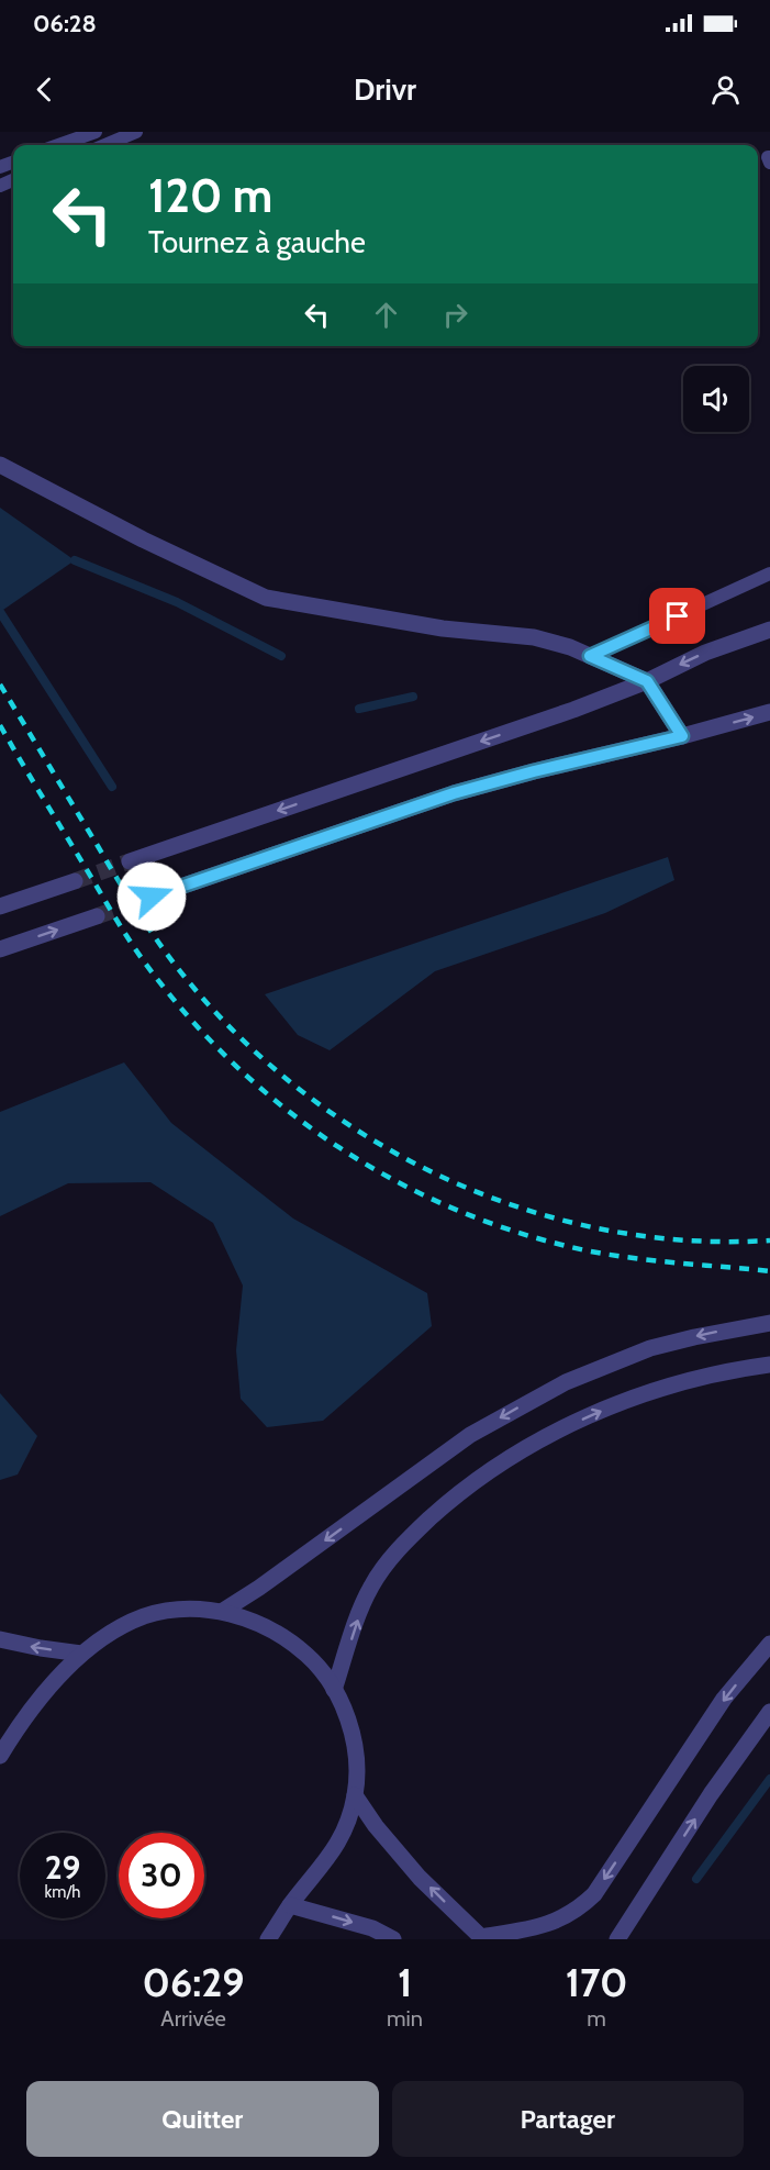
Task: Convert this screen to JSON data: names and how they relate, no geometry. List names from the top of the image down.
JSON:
{
  "page": {
    "status": "06:28",
    "header": "Drivr",
    "turn": ["120 m", "Tournez à gauche"],
    "speed": "29 km/h",
    "limit": "30",
    "eta": [
      "06:29",
      "Arrivée",
      "1",
      "min",
      "170",
      "m"
    ],
    "buttons": ["Quitter", "Partager"]
  }
}
